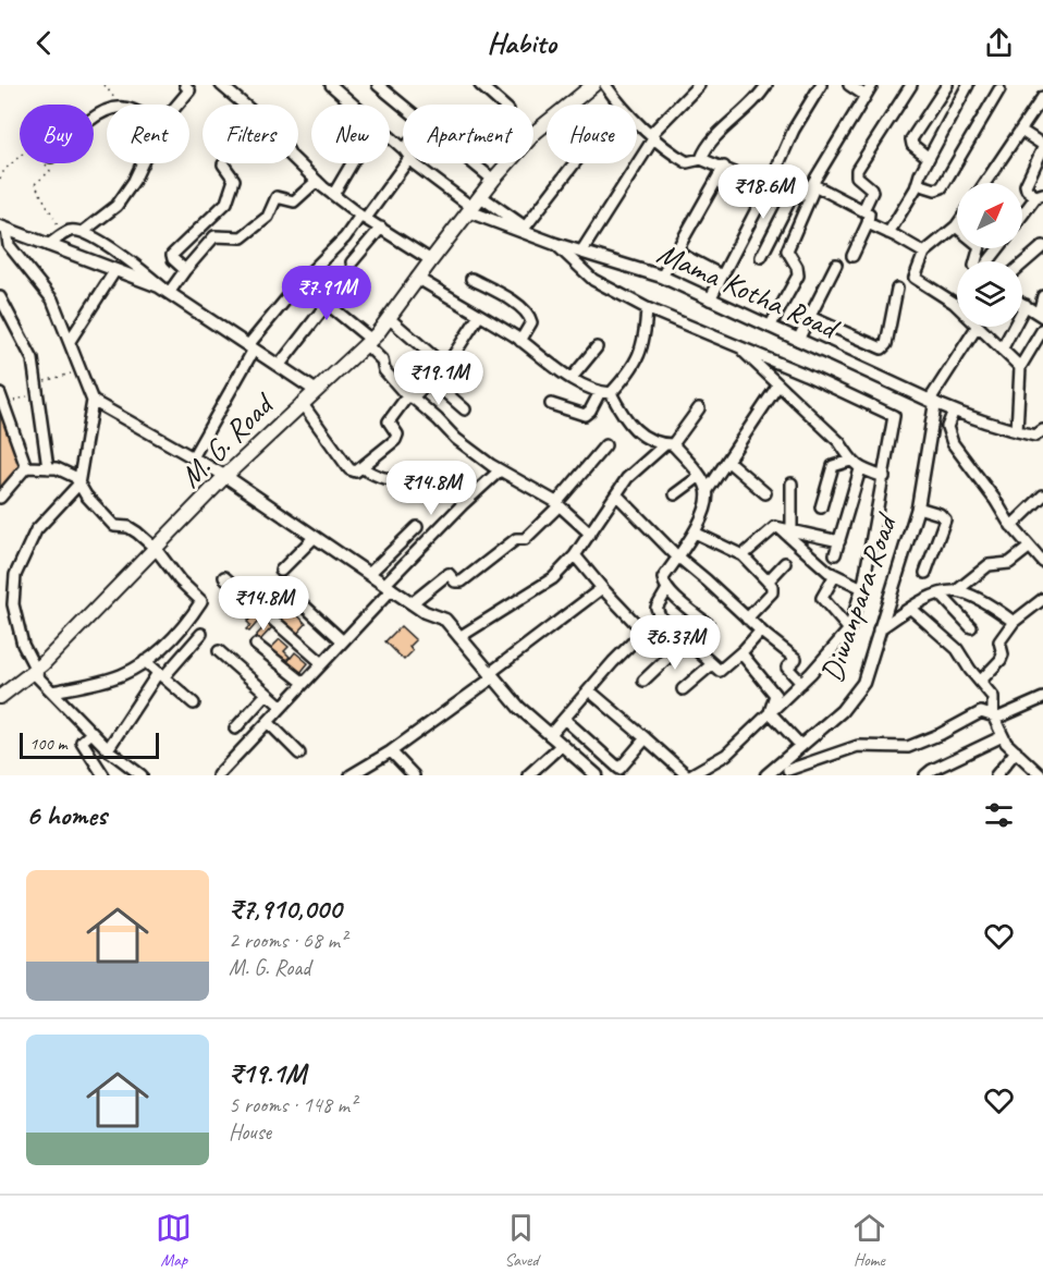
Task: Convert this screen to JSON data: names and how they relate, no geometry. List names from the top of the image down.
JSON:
{
  "streets": {
    "main road": ["M. G. Road"],
    "street": ["Mama Kotha Road", "Diwanpara Road"]
  },
  "crossings": [
    ["Mama Kotha Road", "M. G. Road"],
    ["Mama Kotha Road", "Diwanpara Road"]
  ],
  "scale_bar": "100 m",
  "north": "top right",
  "page": {
    "header": "Habito",
    "chip": [
      "Buy",
      "Rent",
      "Filters",
      "New",
      "Apartment",
      "House"
    ],
    "price": [
      "₹18.6M",
      "₹7.91M",
      "₹19.1M",
      "₹14.8M",
      "₹14.8M",
      "₹6.37M"
    ],
    "scale": "100 m",
    "heading": "6 homes",
    "list": [
      {
        "name": "₹7,910,000",
        "note": "2 rooms · 68 m² · M. G. Road"
      },
      {
        "name": "₹19.1M",
        "note": "5 rooms · 148 m² · House"
      }
    ],
    "tabs": ["Map", "Saved", "Home"]
  }
}
